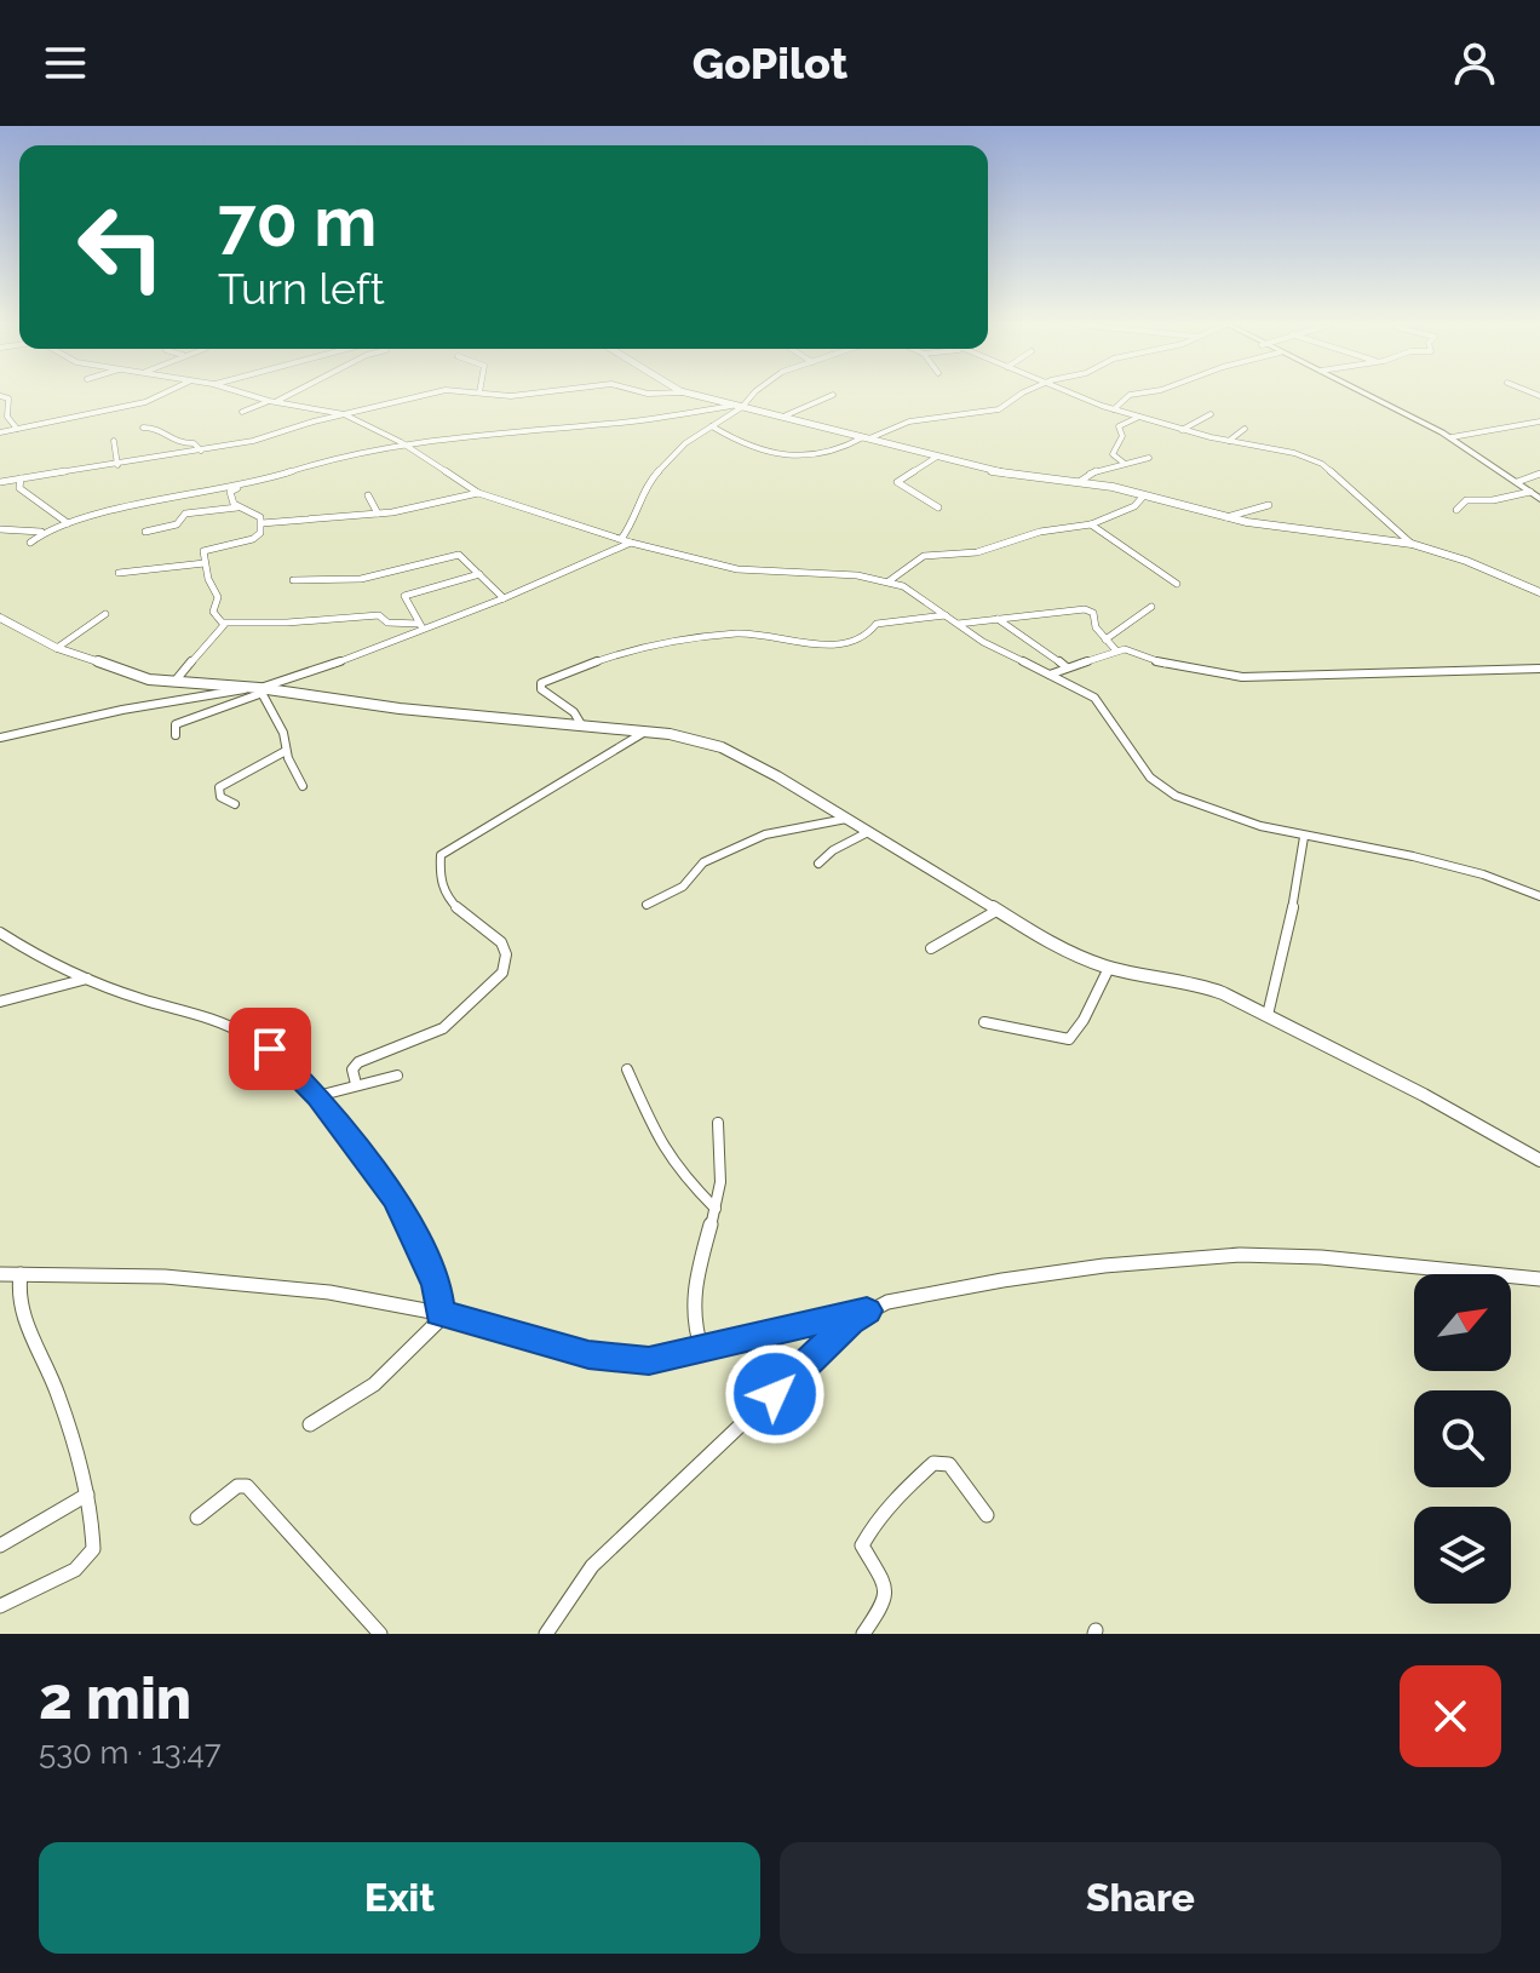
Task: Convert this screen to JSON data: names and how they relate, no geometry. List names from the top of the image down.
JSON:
{
  "north": "top right",
  "page": {
    "header": "GoPilot",
    "turn": ["70 m", "Turn left"],
    "heading": ["2 min", "530 m · 13:47"],
    "buttons": ["Exit", "Share"]
  }
}
